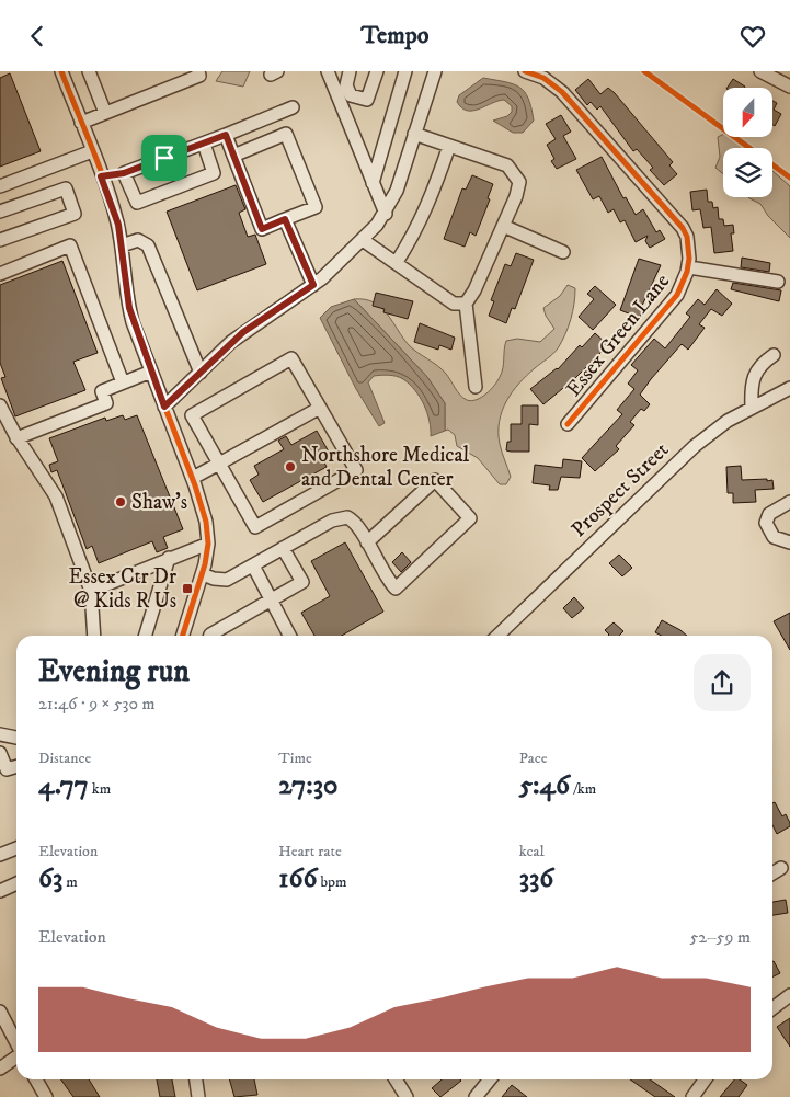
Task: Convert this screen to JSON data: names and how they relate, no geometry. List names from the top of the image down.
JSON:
{
  "streets": {
    "street": ["Essex Green Lane", "Prospect Street"]
  },
  "places": {
    "other": ["Northshore Medical and Dental Center", "Shaw's"],
    "transit": ["Essex Ctr Dr @ Kids R Us"]
  },
  "north": "bottom",
  "page": {
    "header": "Tempo",
    "heading": ["Evening run", "21:46 · 9 × 530 m"],
    "stats": [
      ["Distance", "4.77 km"],
      ["Time", "27:30"],
      ["Pace", "5:46 /km"],
      ["Elevation", "63 m"],
      ["Heart rate", "166 bpm"],
      ["kcal", "336"]
    ],
    "chart": ["Elevation", "52–59 m"]
  }
}
